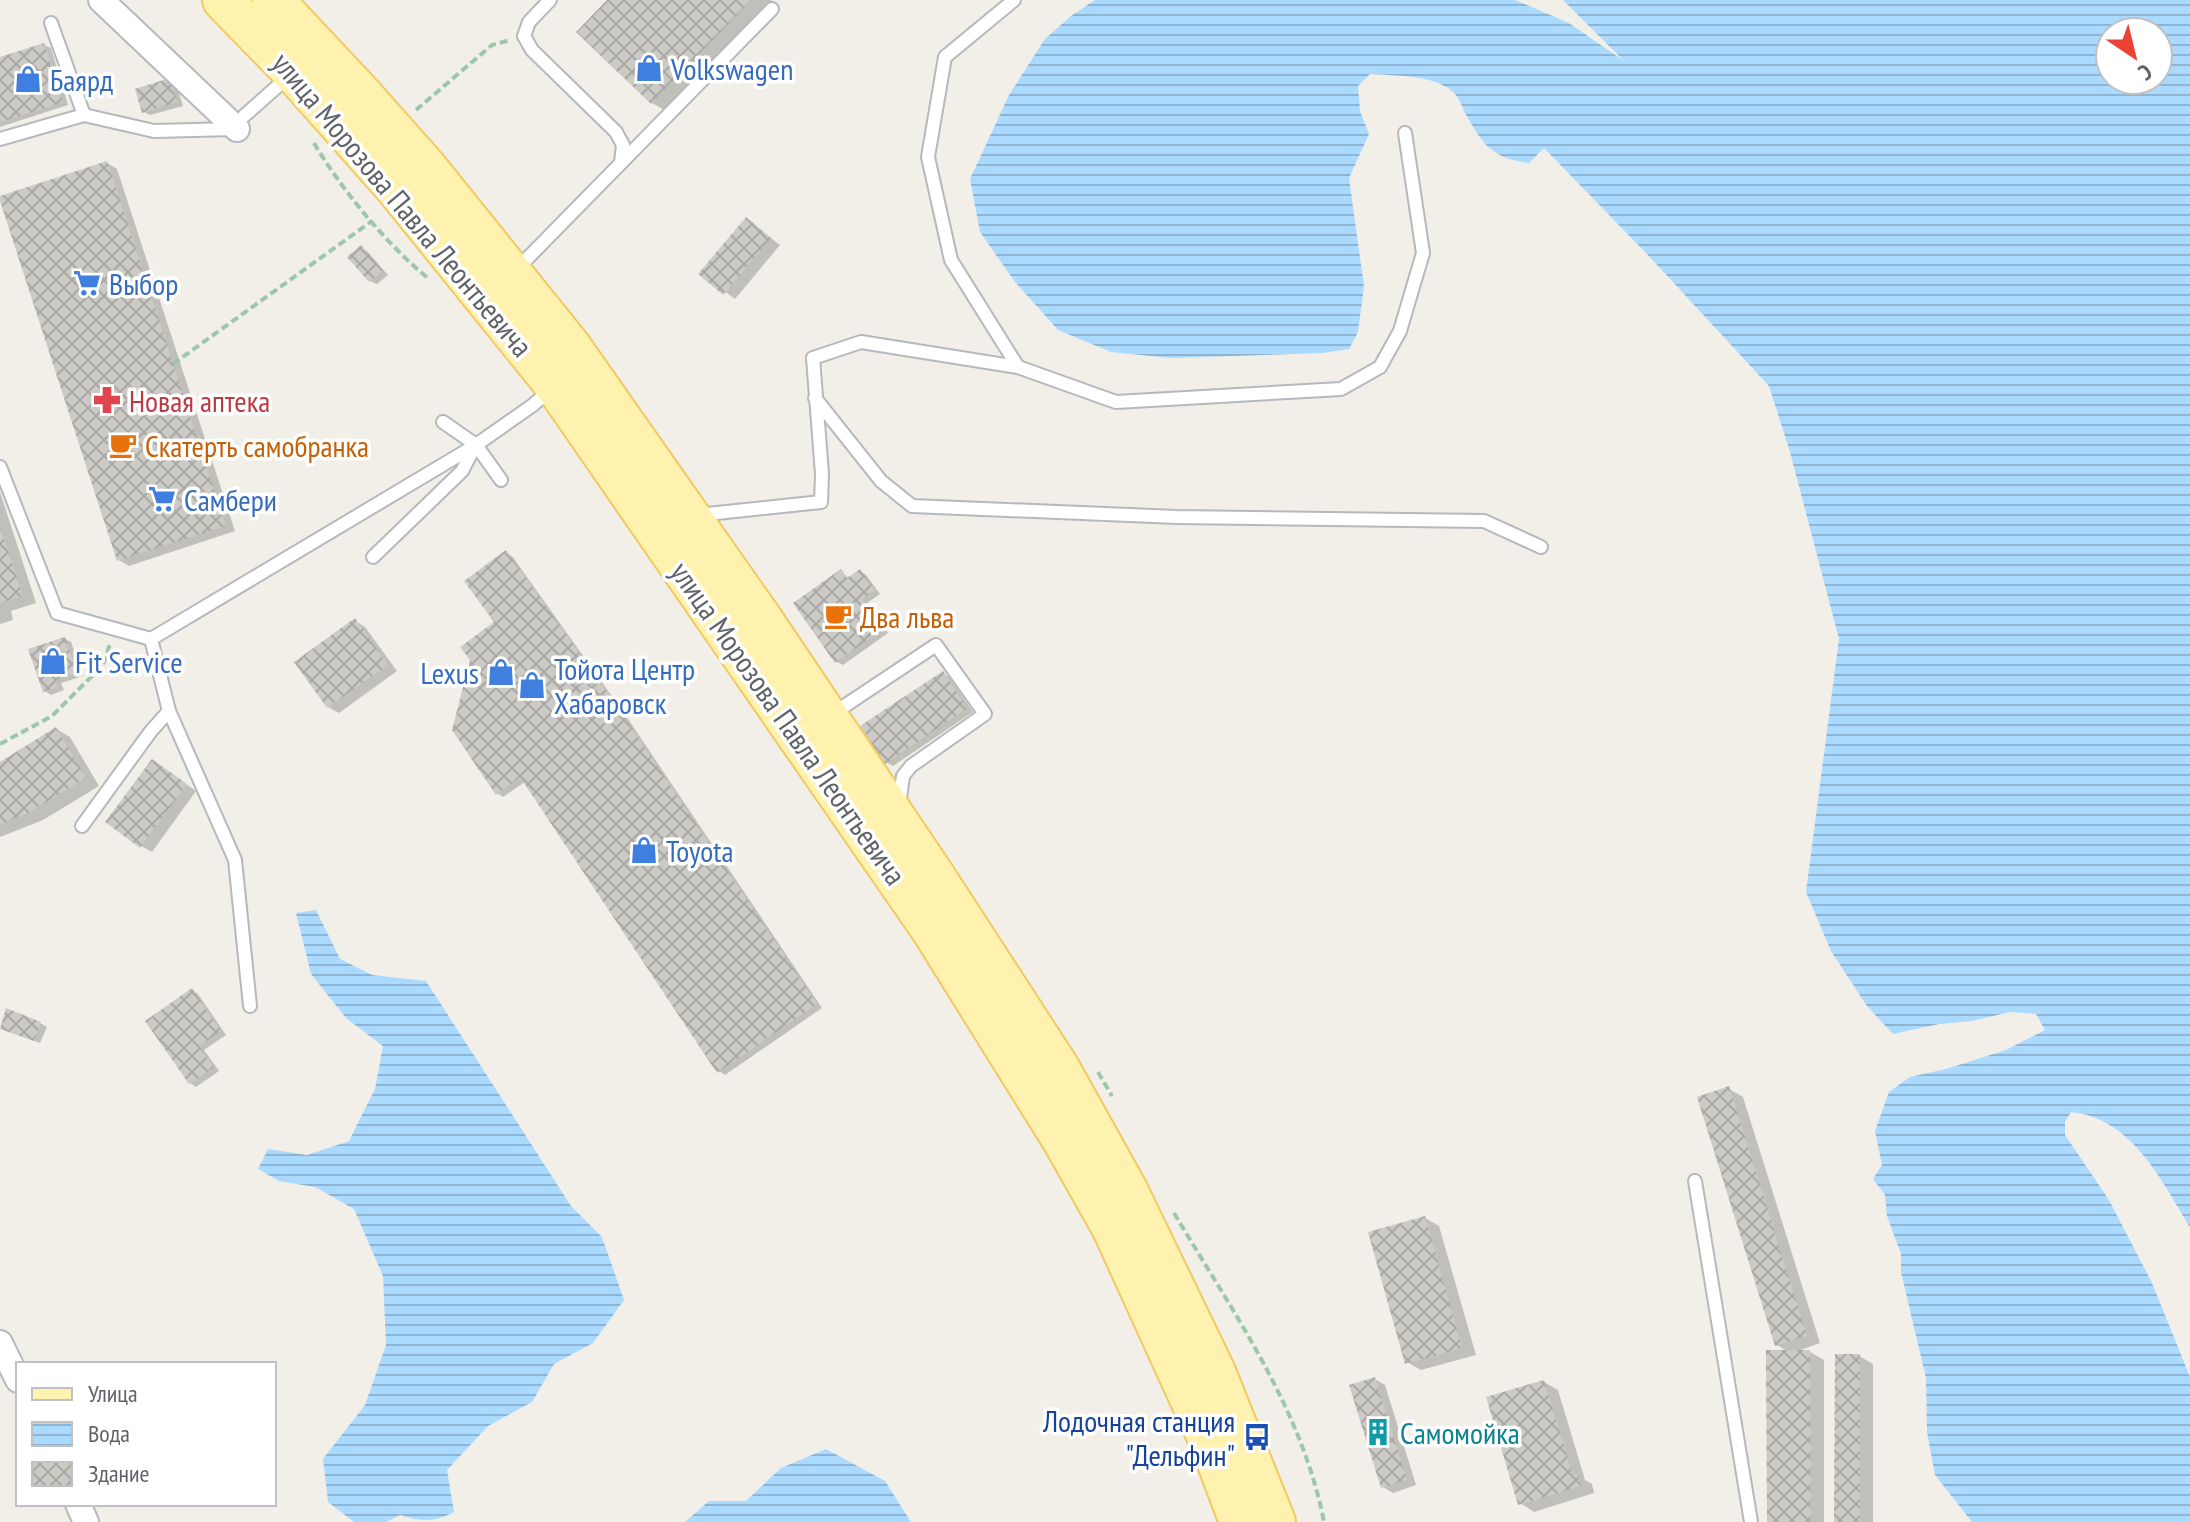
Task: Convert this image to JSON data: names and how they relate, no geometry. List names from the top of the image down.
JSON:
{
  "streets": {
    "main road": ["улица Морозова Павла Леонтьевича"]
  },
  "places": {
    "shop": [
      "Volkswagen",
      "Баярд",
      "Fit Service",
      "Lexus",
      "Тойота Центр Хабаровск",
      "Toyota"
    ],
    "supermarket": ["Выбор", "Самбери"],
    "pharmacy": ["Новая аптека"],
    "cafe": ["Скатерть самобранка", "Два льва"],
    "building": ["Самомойка"],
    "bus stop": ["Лодочная станция \"Дельфин\""]
  },
  "legend": ["Улица", "Вода", "Здание"],
  "north": "bottom right"
}
